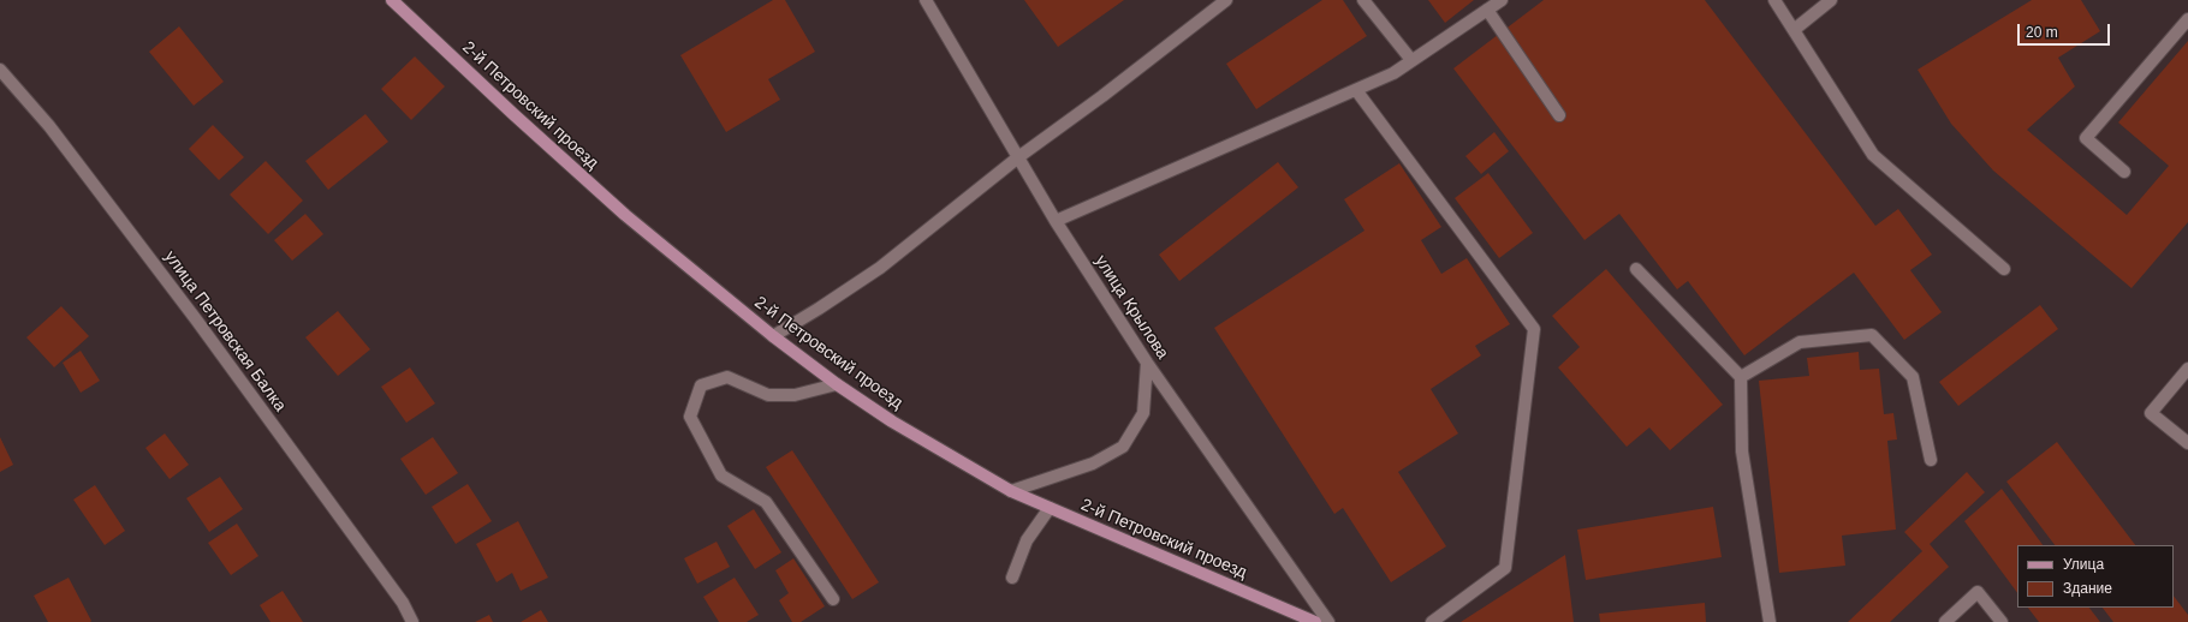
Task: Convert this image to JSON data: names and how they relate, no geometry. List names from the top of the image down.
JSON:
{
  "streets": {
    "main road": ["2-й Петровский проезд"],
    "street": ["улица Крылова", "улица Петровская Балка"]
  },
  "legend": ["Улица", "Здание"],
  "scale_bar": "20 m"
}
